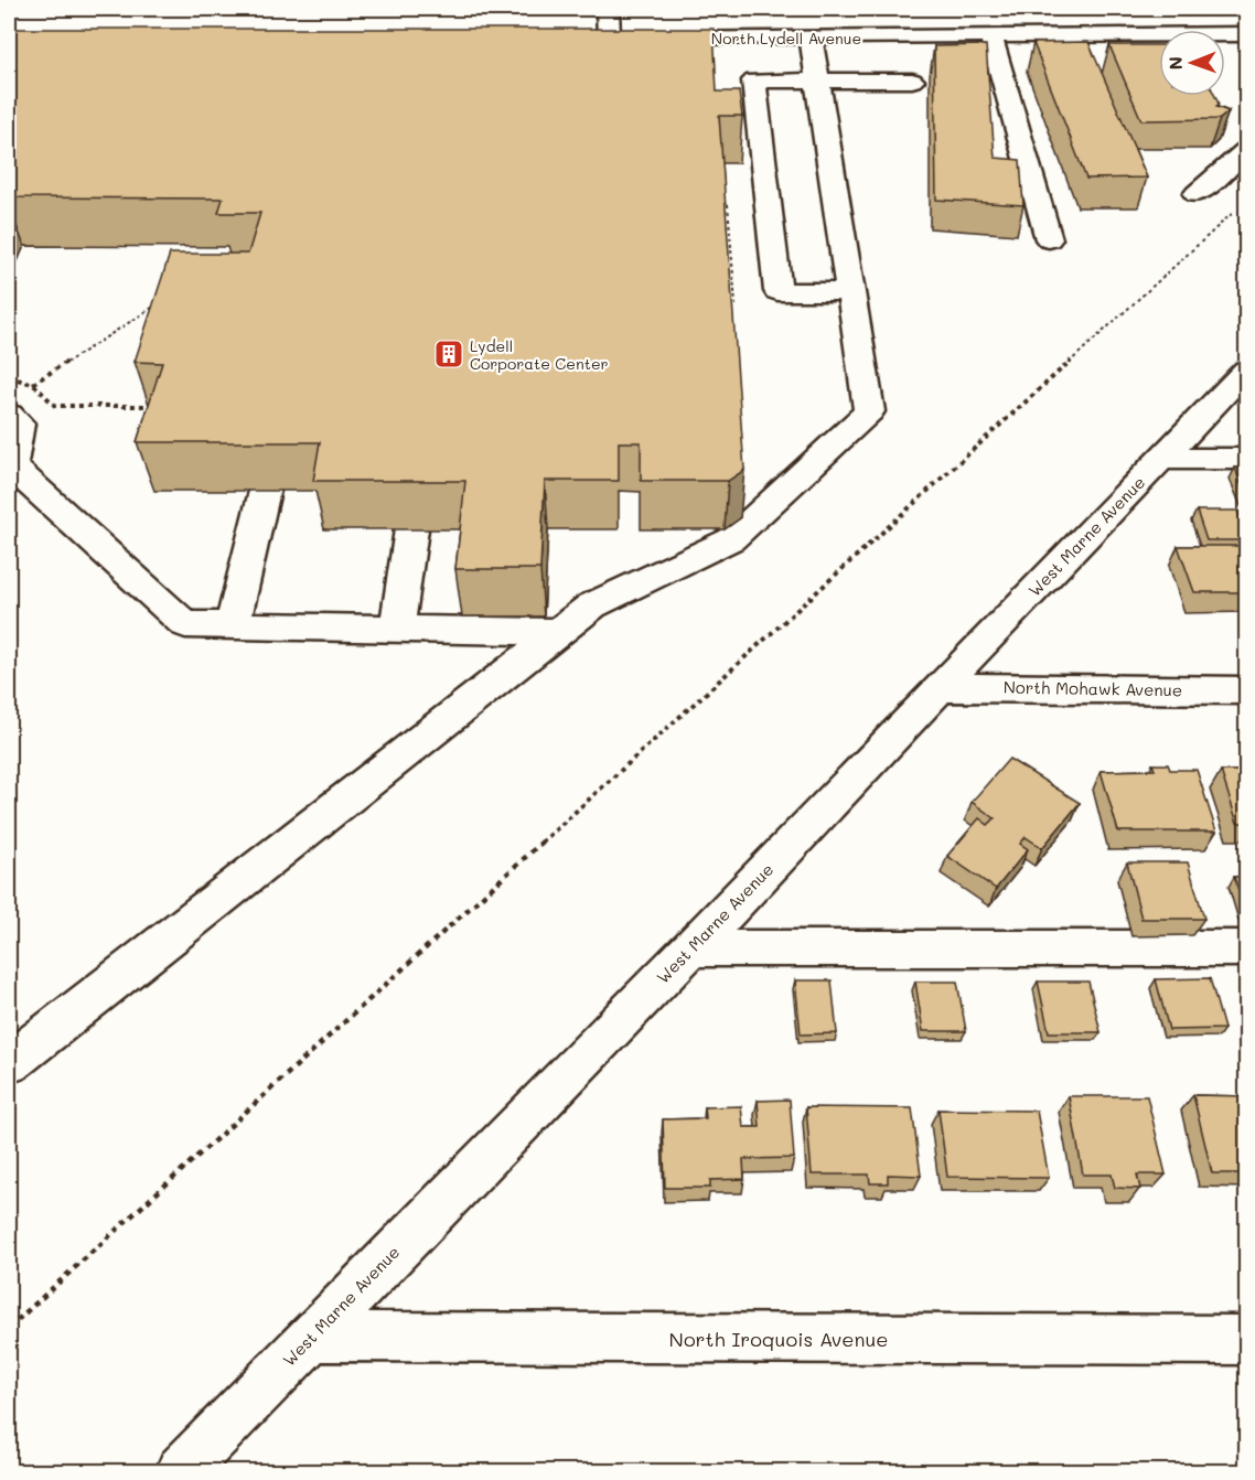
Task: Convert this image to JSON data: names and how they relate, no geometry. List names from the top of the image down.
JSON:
{
  "streets": {
    "street": [
      "North Lydell Avenue",
      "West Marne Avenue",
      "North Mohawk Avenue",
      "North Iroquois Avenue"
    ]
  },
  "crossings": [
    ["West Marne Avenue", "North Mohawk Avenue"],
    ["West Marne Avenue", "North Iroquois Avenue"]
  ],
  "places": {
    "building": ["Lydell Corporate Center"]
  },
  "north": "left"
}
